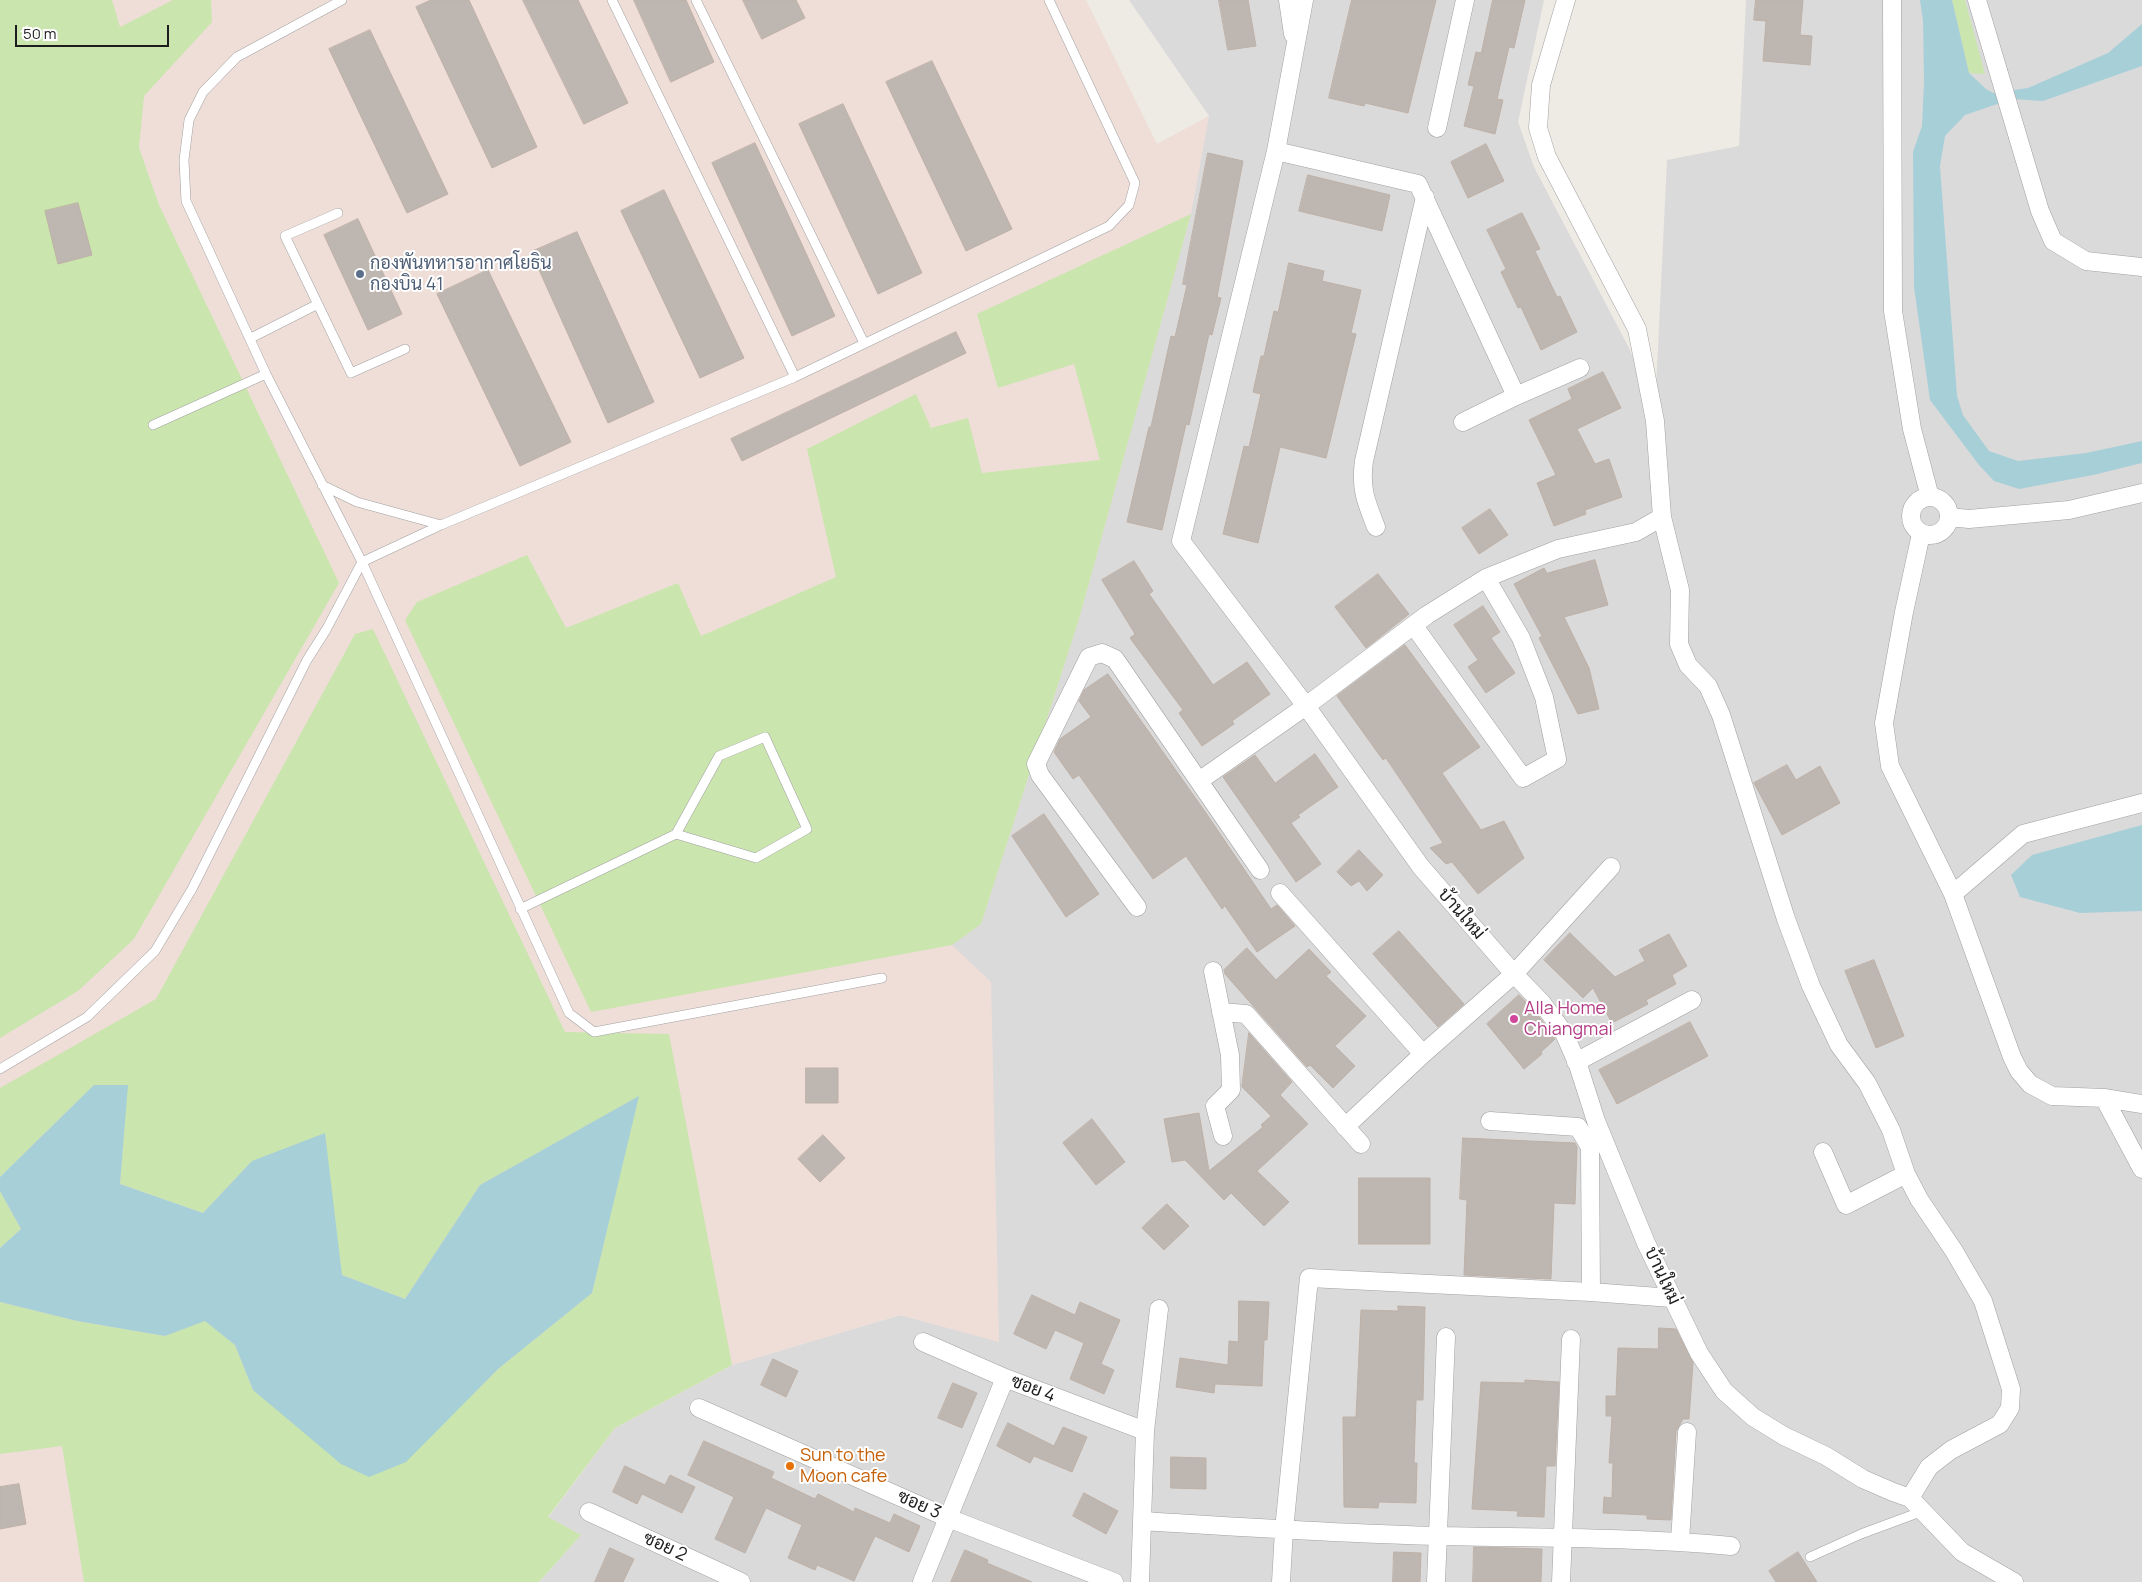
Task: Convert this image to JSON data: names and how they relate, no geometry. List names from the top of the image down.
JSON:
{
  "streets": {
    "street": [
      "บ้านใหม่",
      "ซอย 4",
      "ซอย 3",
      "ซอย 2"
    ]
  },
  "places": ["กองพันทหารอากาศโยธิน กองบิน 41", "Alla Home Chiangmai", "Sun to the Moon cafe"],
  "scale_bar": "50 m"
}
